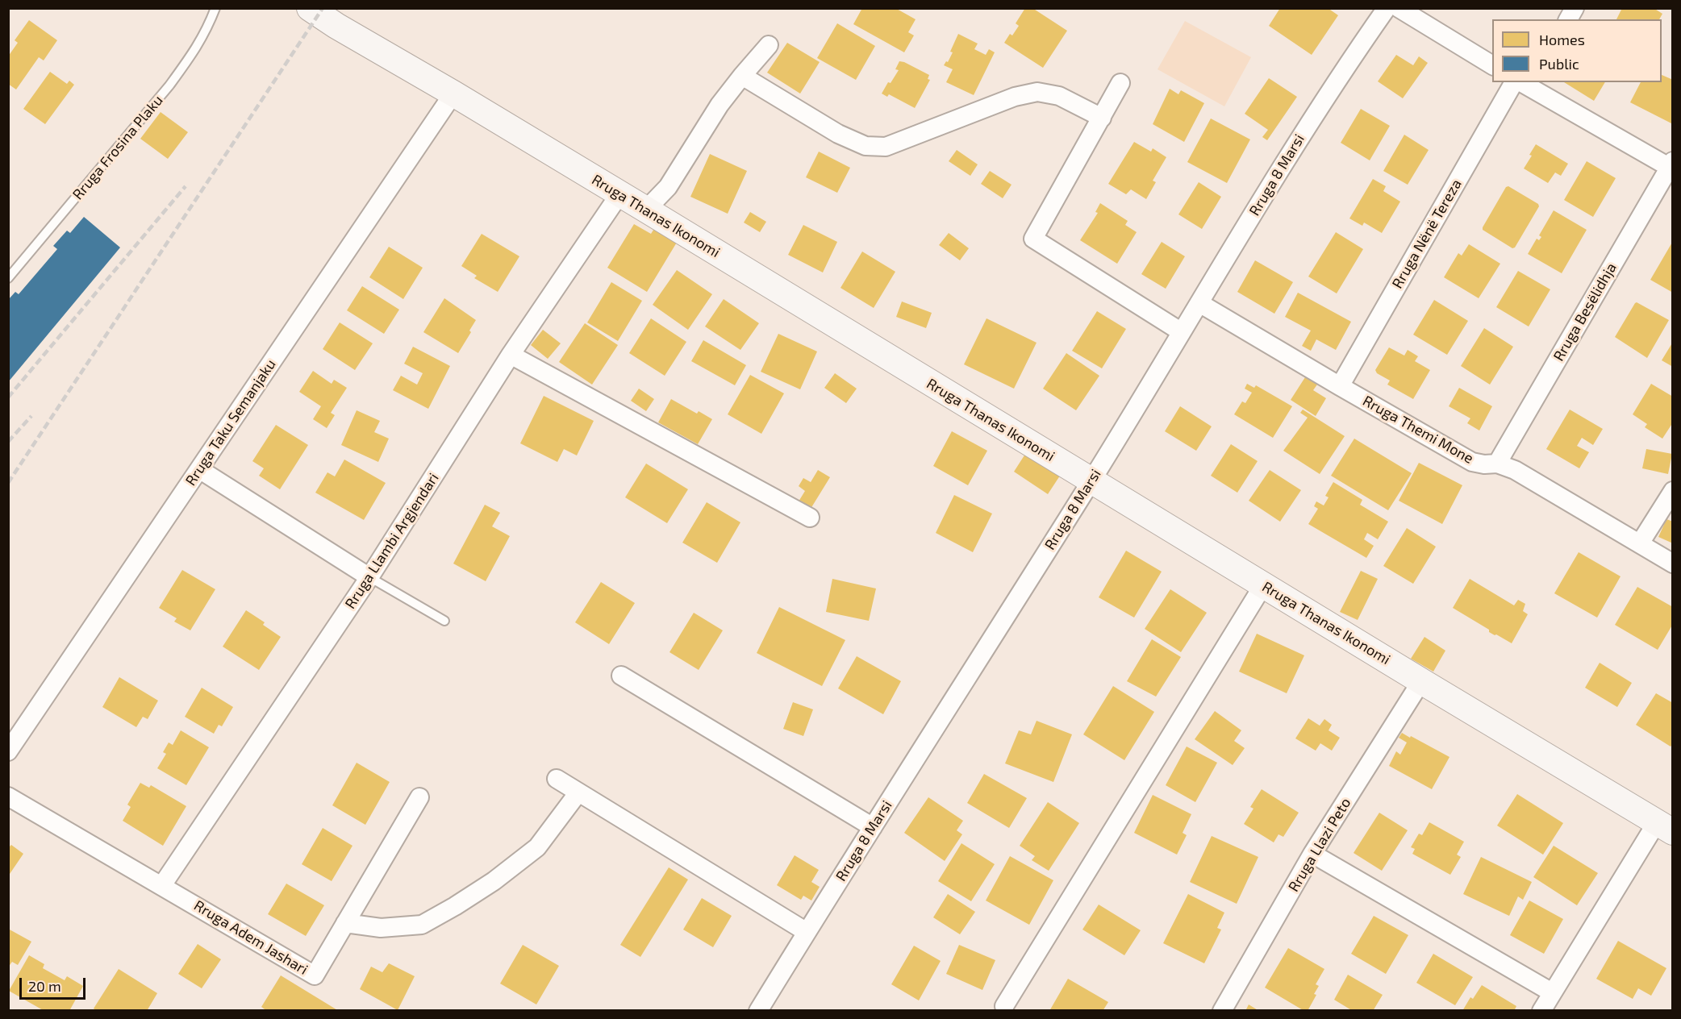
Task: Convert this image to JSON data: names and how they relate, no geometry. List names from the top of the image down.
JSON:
{
  "streets": {
    "street": [
      "Rruga 8 Marsi",
      "Rruga Thanas Ikonomi",
      "Rruga Nënë Tereza",
      "Rruga Besëlidhja",
      "Rruga Taku Semanjaku",
      "Rruga Themi Mone",
      "Rruga Llambi Argjendari",
      "Rruga Llazi Peto",
      "Rruga Adem Jashari"
    ],
    "lane": ["Rruga Frosina Plaku"]
  },
  "crossings": [
    ["Rruga 8 Marsi", "Rruga Thanas Ikonomi"],
    ["Rruga 8 Marsi", "Rruga Themi Mone"],
    ["Rruga Thanas Ikonomi", "Rruga Taku Semanjaku"],
    ["Rruga Thanas Ikonomi", "Rruga Llambi Argjendari"],
    ["Rruga Thanas Ikonomi", "Rruga Llazi Peto"],
    ["Rruga Nënë Tereza", "Rruga Themi Mone"],
    ["Rruga Besëlidhja", "Rruga Themi Mone"],
    ["Rruga Llambi Argjendari", "Rruga Adem Jashari"]
  ],
  "legend": ["Homes", "Public"],
  "scale_bar": "20 m"
}
